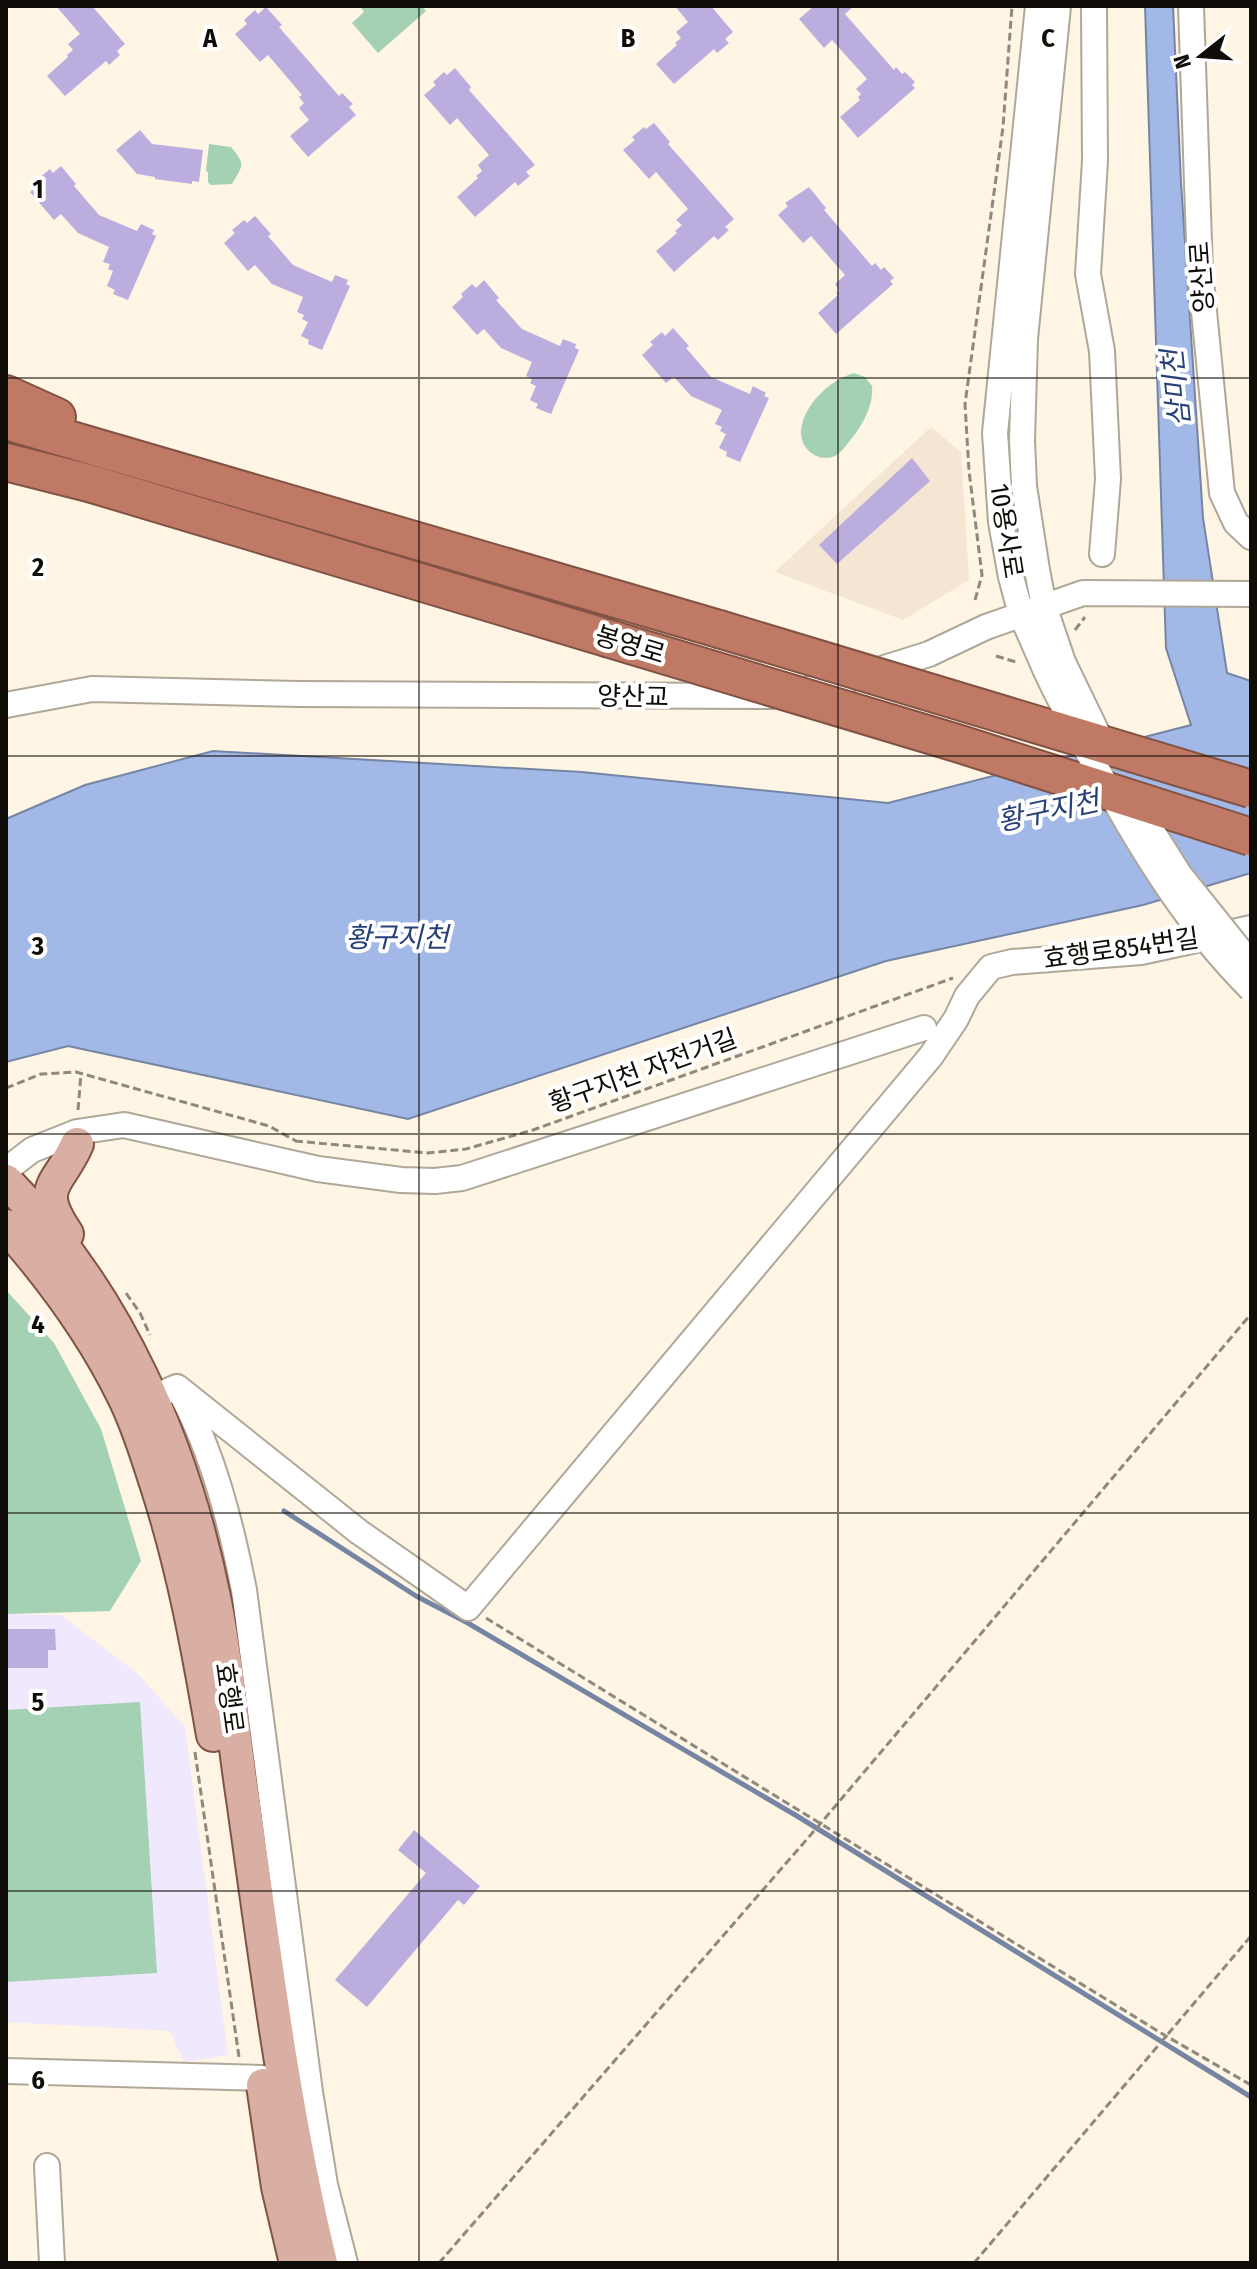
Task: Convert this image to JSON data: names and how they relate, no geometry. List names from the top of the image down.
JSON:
{
  "streets": {
    "highway": ["봉영로"],
    "main road": ["효행로"],
    "street": [
      "양산로",
      "10용사로",
      "양산교",
      "효행로854번길"
    ],
    "path": ["황구지천 자전거길"]
  },
  "crossings": [
    ["10용사로", "양산교"],
    ["효행로854번길", "황구지천 자전거길"]
  ],
  "water": ["삼미천", "황구지천"],
  "north": "left",
  "grid": {
    "columns": ["A", "B", "C"],
    "rows": [
      "1",
      "2",
      "3",
      "4",
      "5",
      "6"
    ]
  }
}
